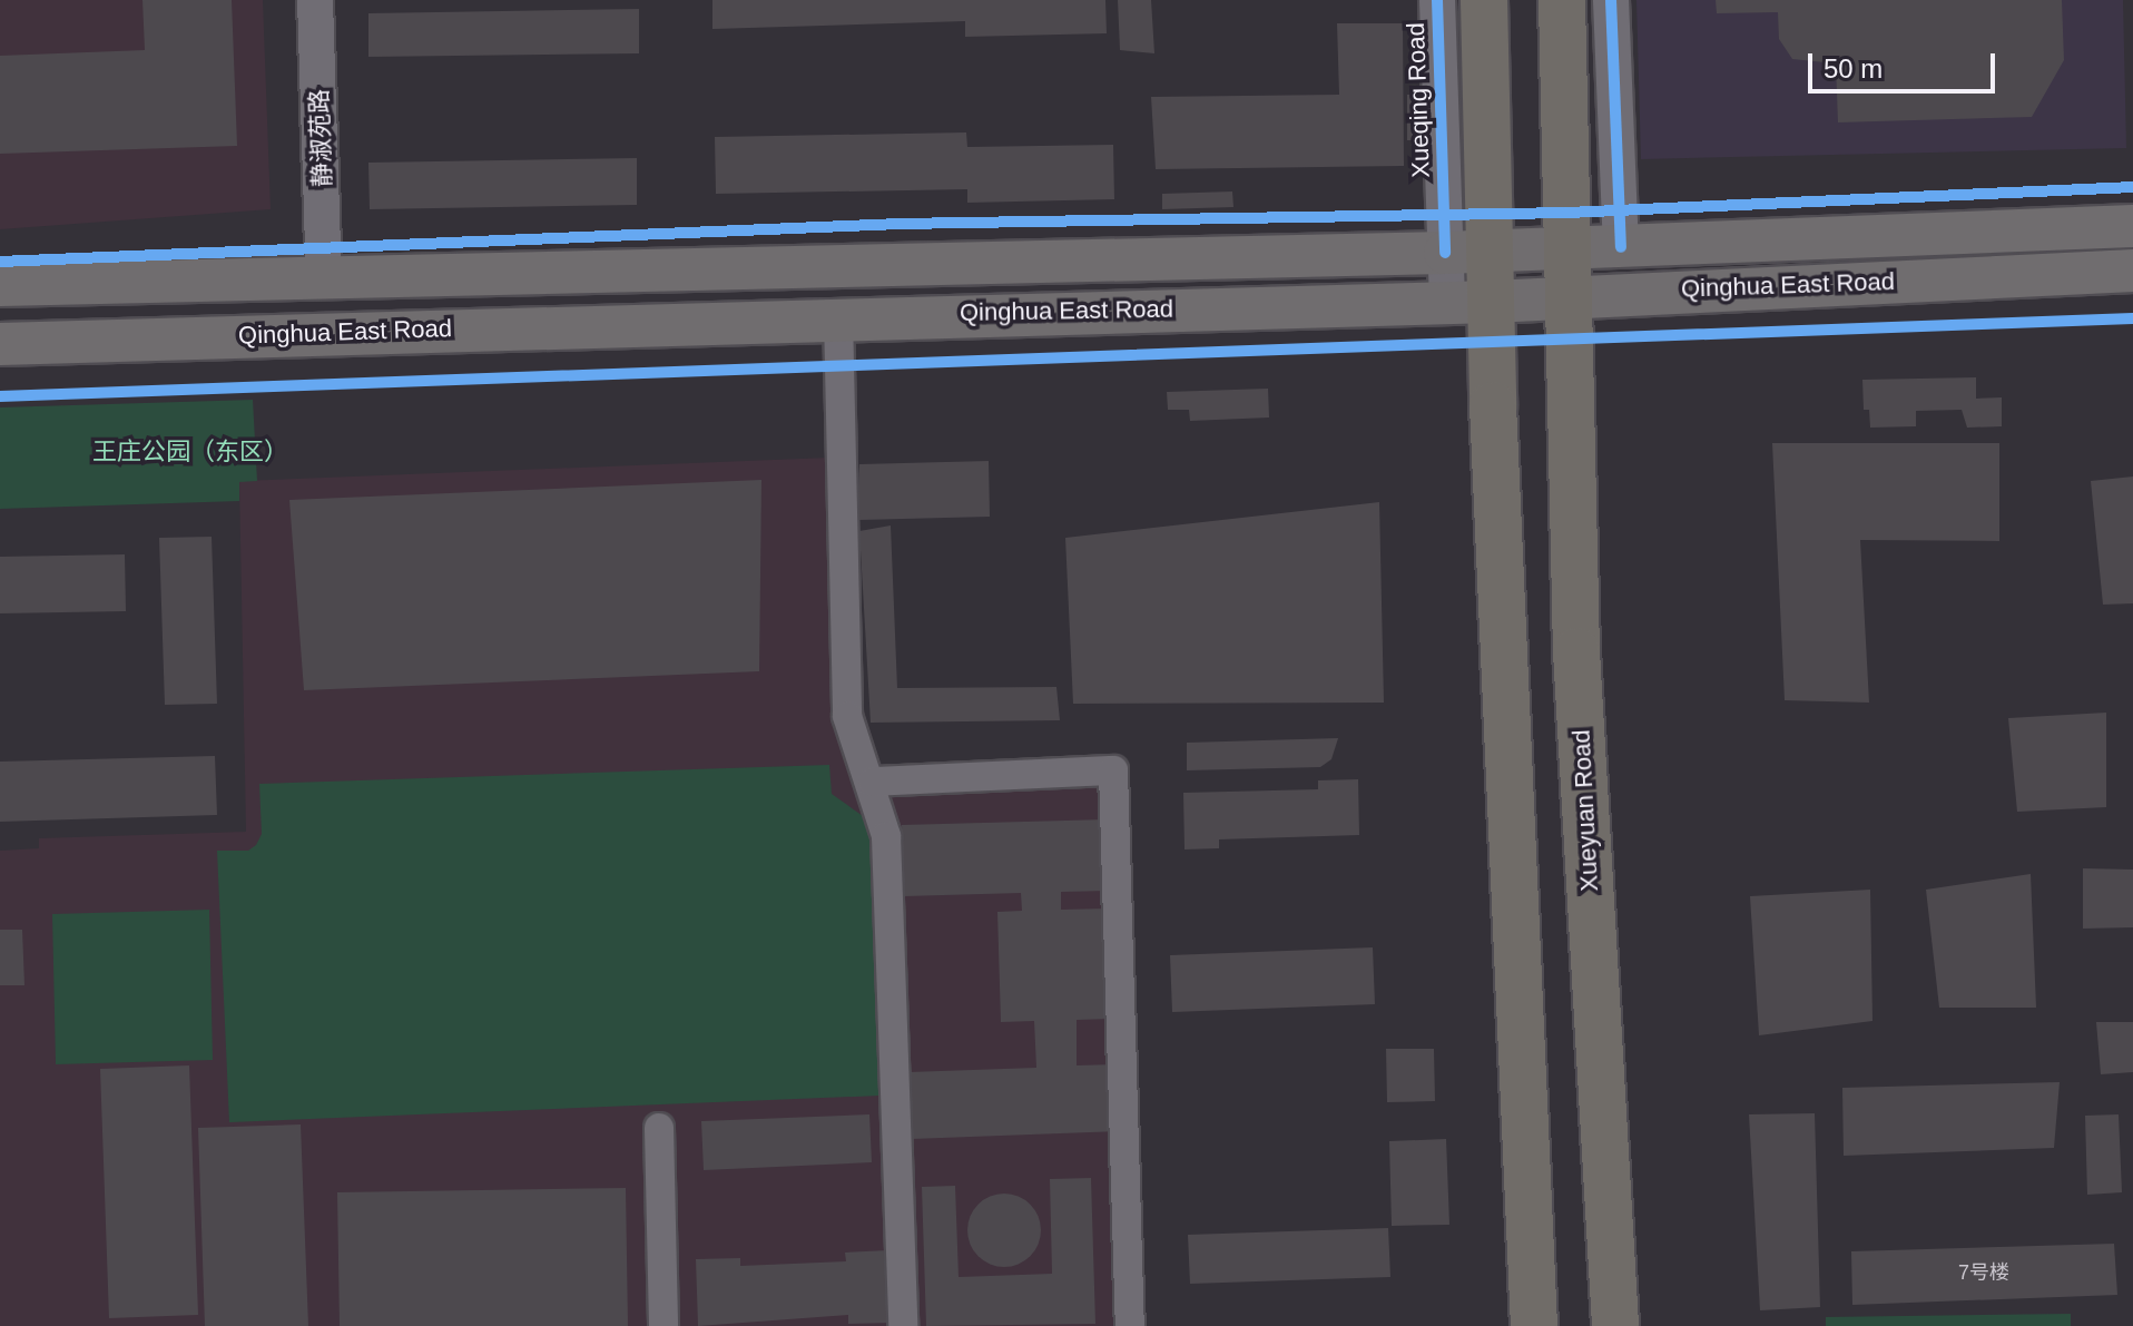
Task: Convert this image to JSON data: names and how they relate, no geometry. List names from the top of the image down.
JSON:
{
  "streets": {
    "main road": ["Qinghua East Road", "Xueyuan Road"],
    "street": ["Xueqing Road", "静淑苑路"]
  },
  "crossings": [
    ["Xueqing Road", "Qinghua East Road"],
    ["静淑苑路", "Qinghua East Road"],
    ["Qinghua East Road", "Xueyuan Road"]
  ],
  "parks": ["王庄公园（东区）"],
  "house_numbers": ["7号楼"],
  "scale_bar": "50 m"
}
